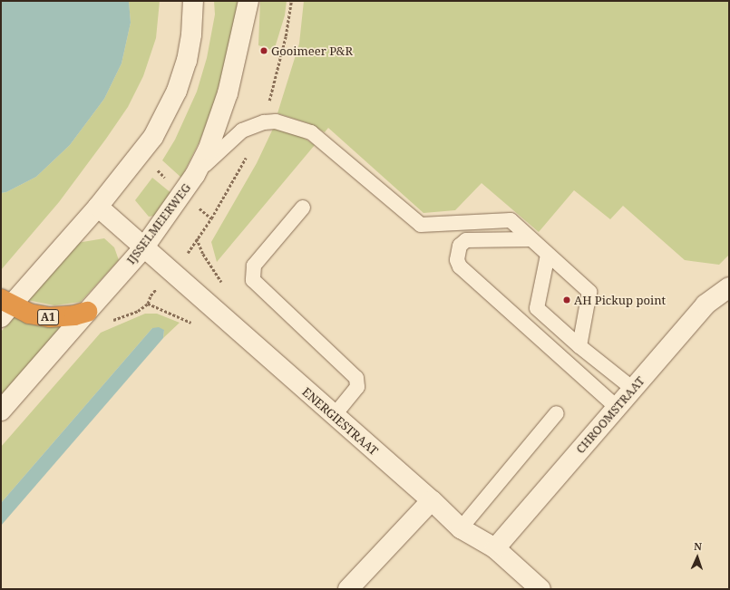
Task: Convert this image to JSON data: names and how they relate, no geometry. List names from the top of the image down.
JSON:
{
  "streets": {
    "highway": ["A1"],
    "street": ["IJSSELMEERWEG", "CHROOMSTRAAT", "ENERGIESTRAAT"]
  },
  "crossings": [
    ["IJSSELMEERWEG", "A1"],
    ["IJSSELMEERWEG", "ENERGIESTRAAT"],
    ["CHROOMSTRAAT", "ENERGIESTRAAT"]
  ],
  "places": ["Gooimeer P&R", "AH Pickup point"],
  "north": "top"
}
